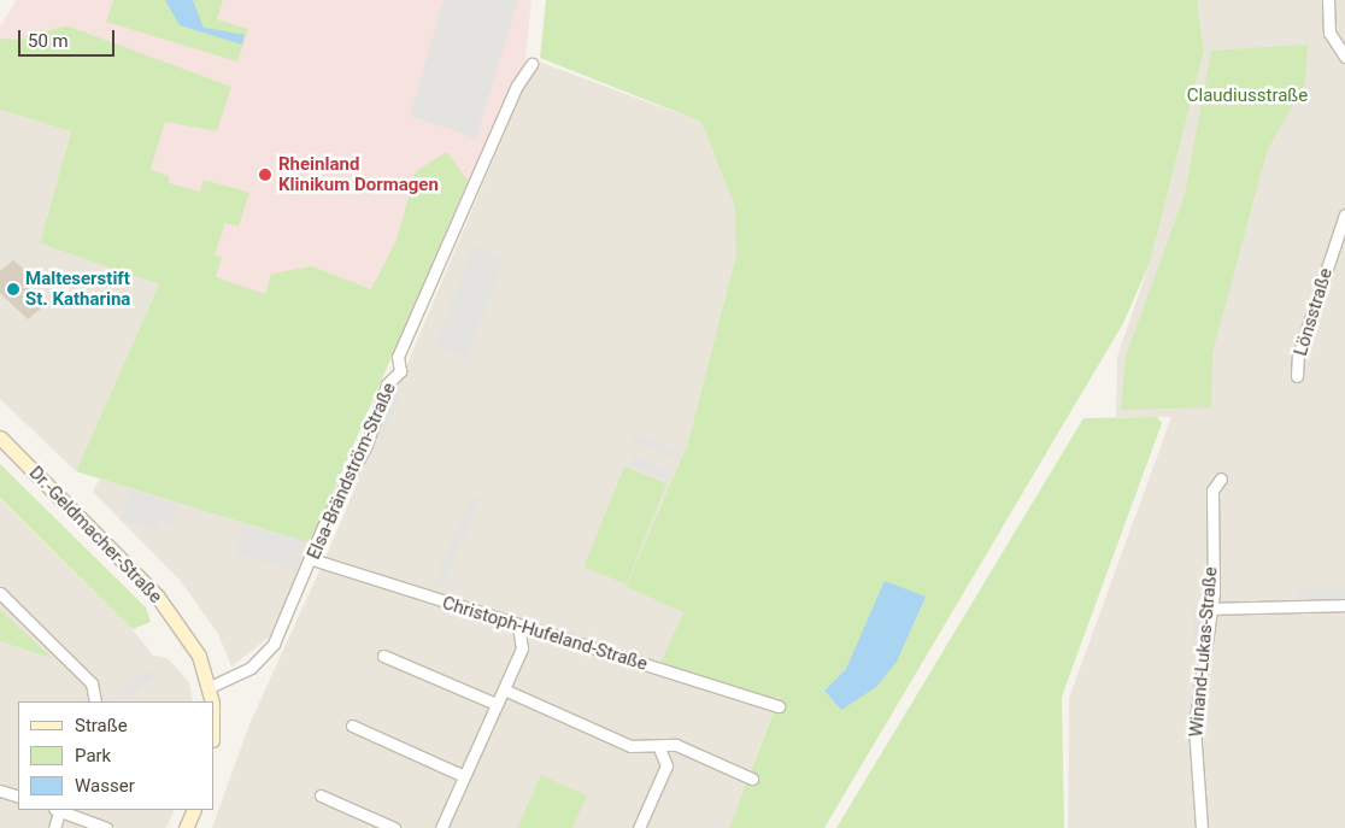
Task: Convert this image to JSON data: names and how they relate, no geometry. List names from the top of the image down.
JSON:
{
  "streets": {
    "street": [
      "Lönsstraße",
      "Elsa-Brändström-Straße",
      "Dr.-Geldmacher-Straße",
      "Christoph-Hufeland-Straße",
      "Winand-Lukas-Straße"
    ]
  },
  "crossings": [
    ["Elsa-Brändström-Straße", "Dr.-Geldmacher-Straße"],
    ["Elsa-Brändström-Straße", "Christoph-Hufeland-Straße"]
  ],
  "parks": ["Claudiusstraße"],
  "places": ["Rheinland Klinikum Dormagen", "Malteserstift St. Katharina"],
  "legend": ["Straße", "Park", "Wasser"],
  "scale_bar": "50 m"
}
